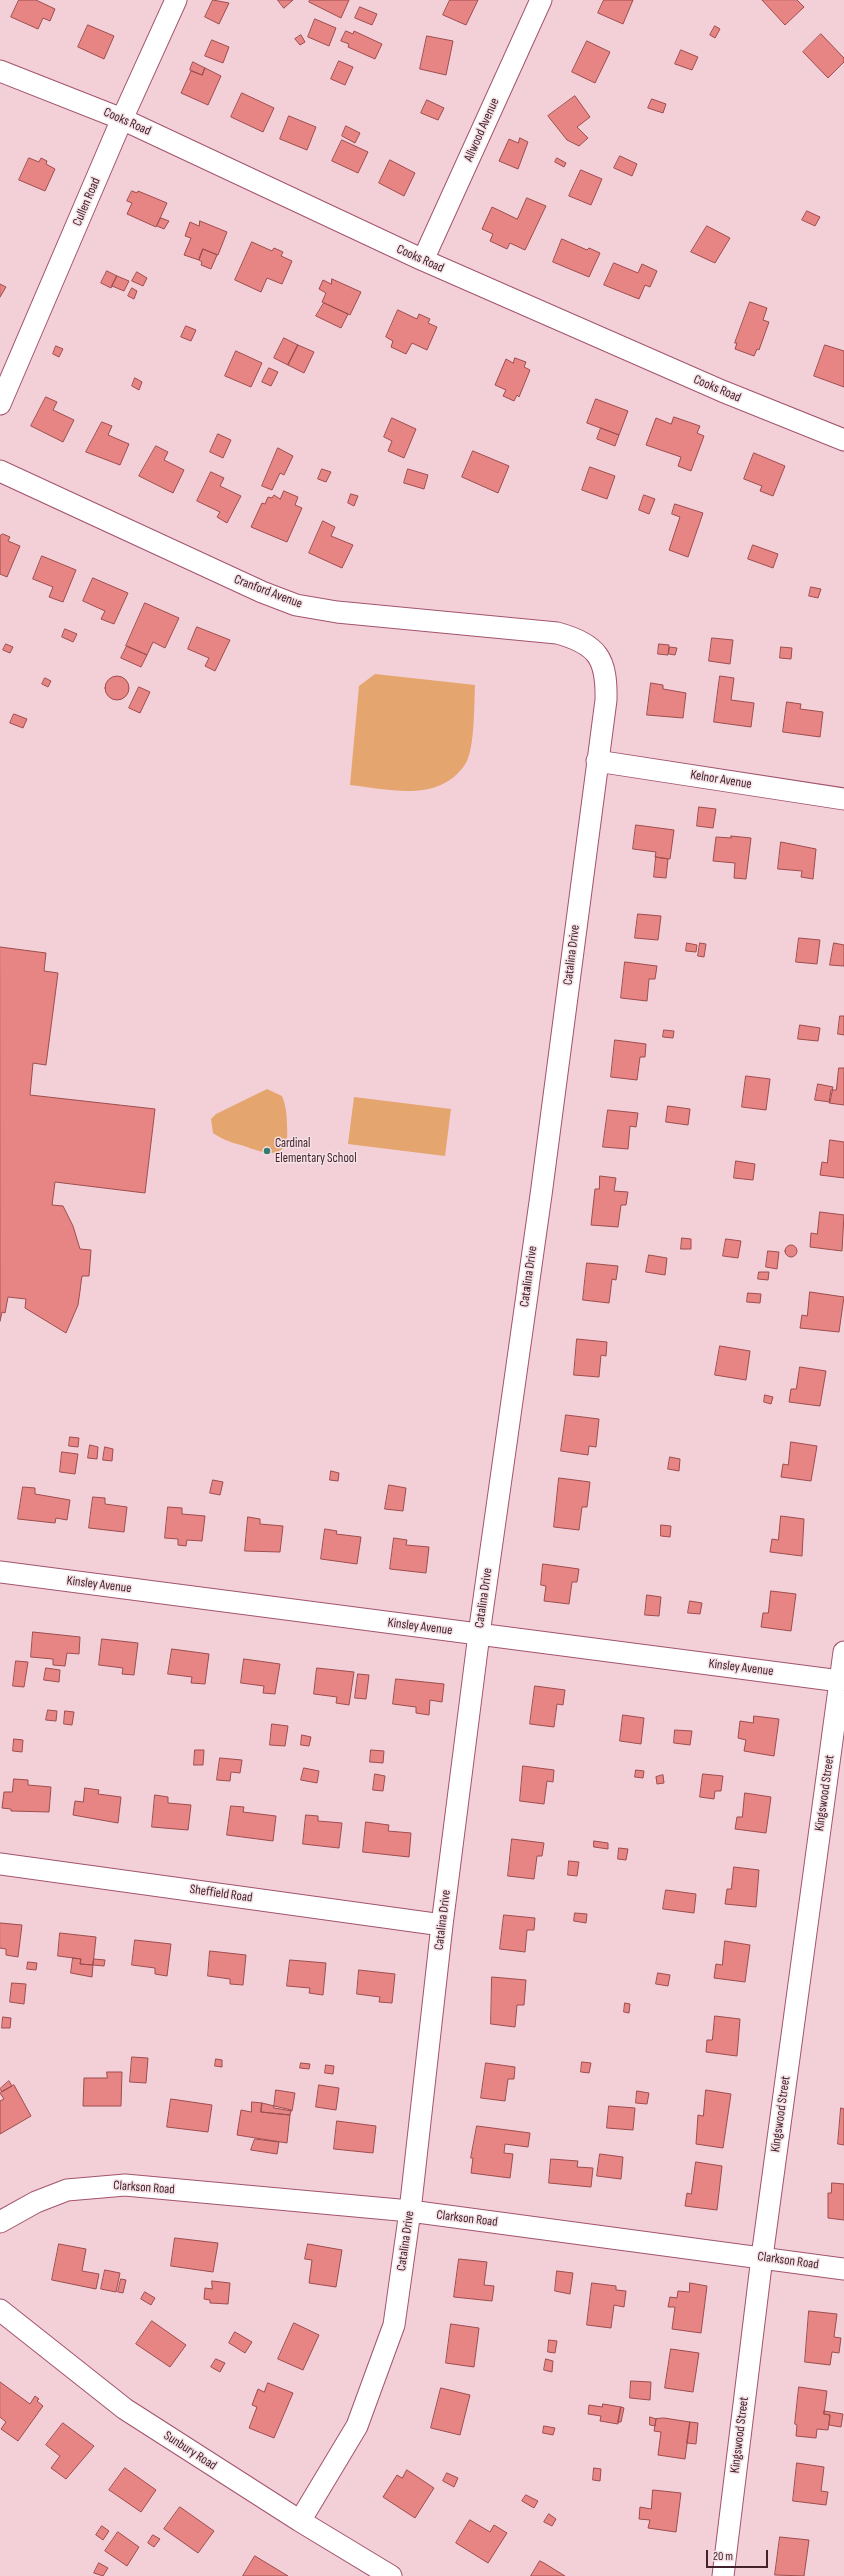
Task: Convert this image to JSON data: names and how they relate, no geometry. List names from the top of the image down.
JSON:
{
  "streets": {
    "street": [
      "Cooks Road",
      "Allwood Avenue",
      "Cullen Road",
      "Cranford Avenue",
      "Kelnor Avenue",
      "Catalina Drive",
      "Kinsley Avenue",
      "Kingswood Street",
      "Sheffield Road",
      "Clarkson Road",
      "Sunbury Road"
    ]
  },
  "crossings": [
    ["Cooks Road", "Allwood Avenue"],
    ["Cooks Road", "Cullen Road"],
    ["Cranford Avenue", "Catalina Drive"],
    ["Kelnor Avenue", "Catalina Drive"],
    ["Catalina Drive", "Kinsley Avenue"],
    ["Catalina Drive", "Sheffield Road"],
    ["Catalina Drive", "Clarkson Road"],
    ["Catalina Drive", "Sunbury Road"],
    ["Kinsley Avenue", "Kingswood Street"],
    ["Kingswood Street", "Clarkson Road"]
  ],
  "places": ["Cardinal Elementary School"],
  "scale_bar": "20 m"
}
